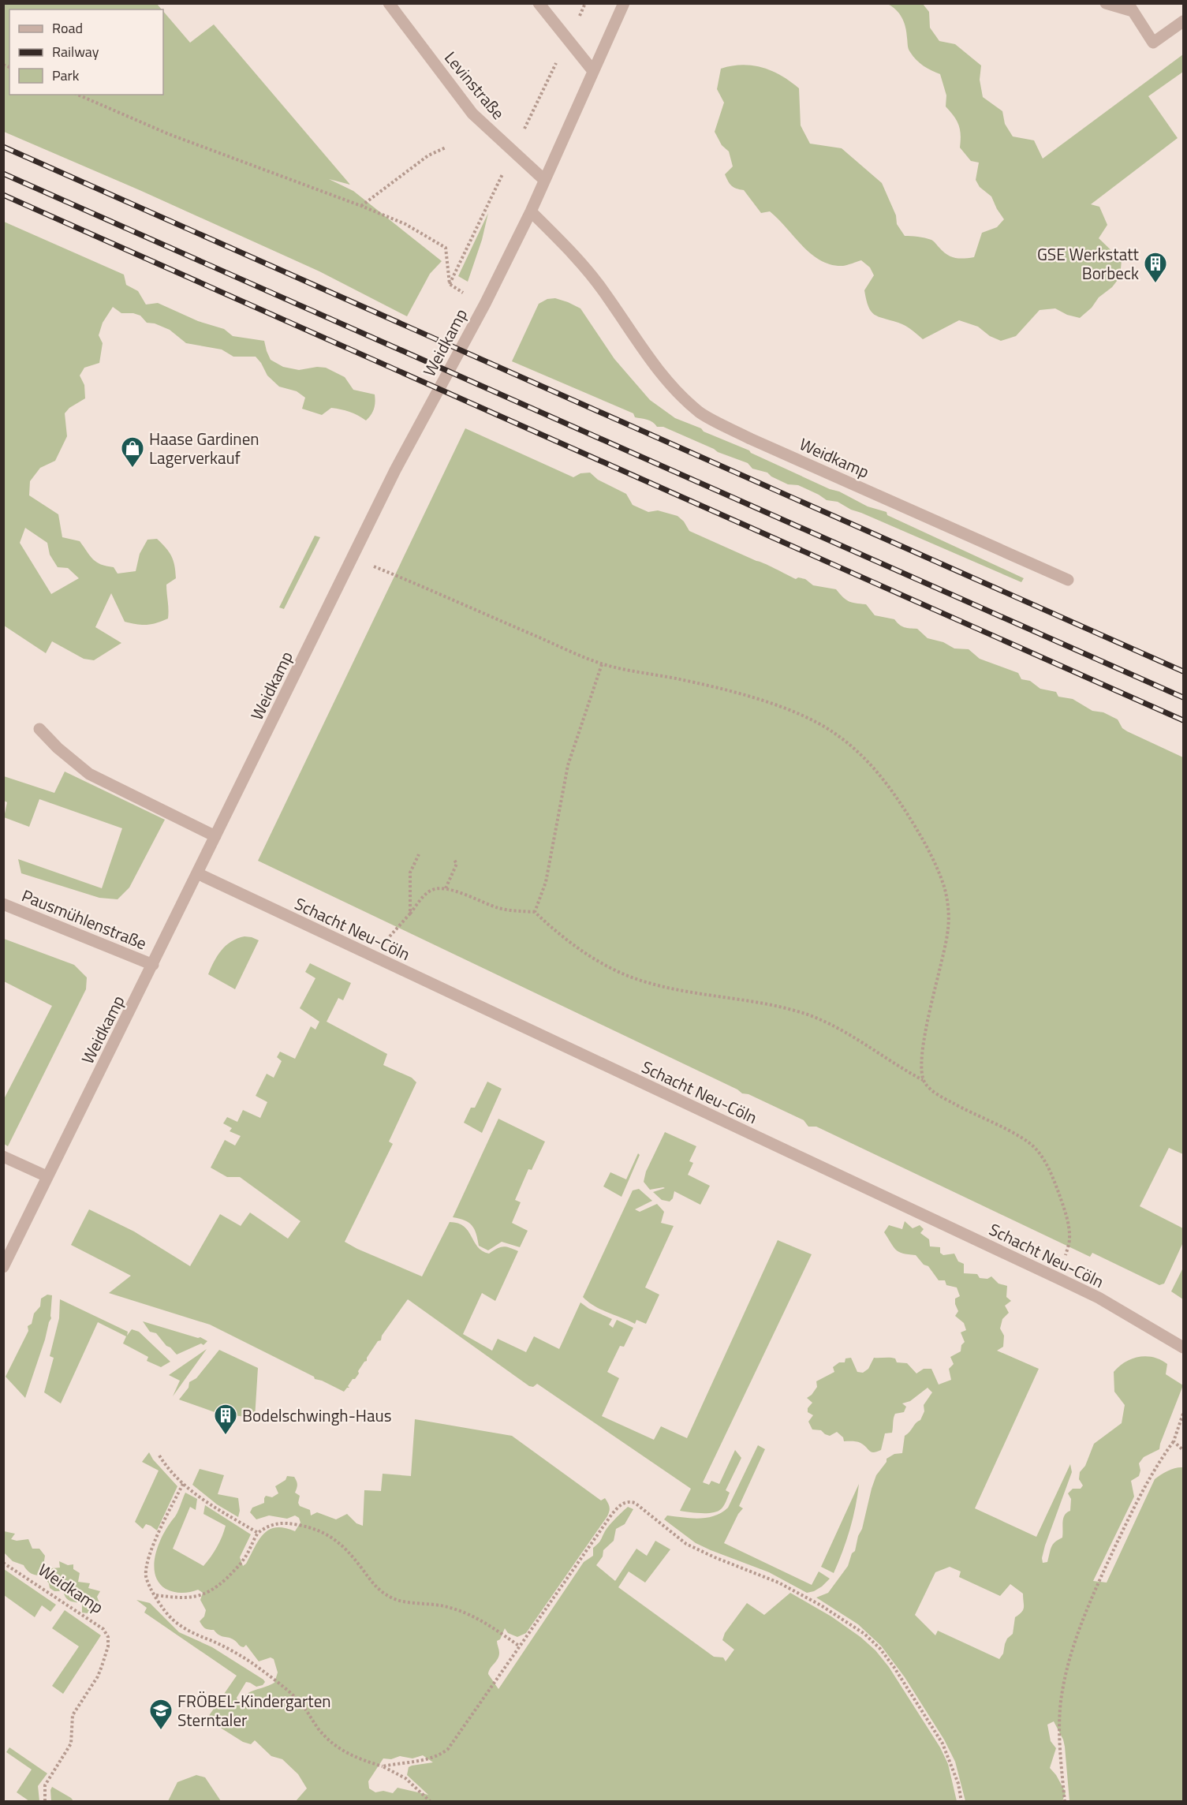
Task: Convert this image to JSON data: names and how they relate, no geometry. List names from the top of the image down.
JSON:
{
  "streets": {
    "street": [
      "Levinstraße",
      "Weidkamp",
      "Pausmühlenstraße",
      "Schacht Neu-Cöln"
    ]
  },
  "crossings": [
    ["Levinstraße", "Weidkamp"],
    ["Weidkamp", "Pausmühlenstraße"],
    ["Weidkamp", "Schacht Neu-Cöln"]
  ],
  "places": {
    "building": ["GSE Werkstatt Borbeck", "Bodelschwingh-Haus"],
    "shop": ["Haase Gardinen Lagerverkauf"],
    "school or university": ["FRÖBEL-Kindergarten Sterntaler"]
  },
  "legend": ["Road", "Railway", "Park"]
}
